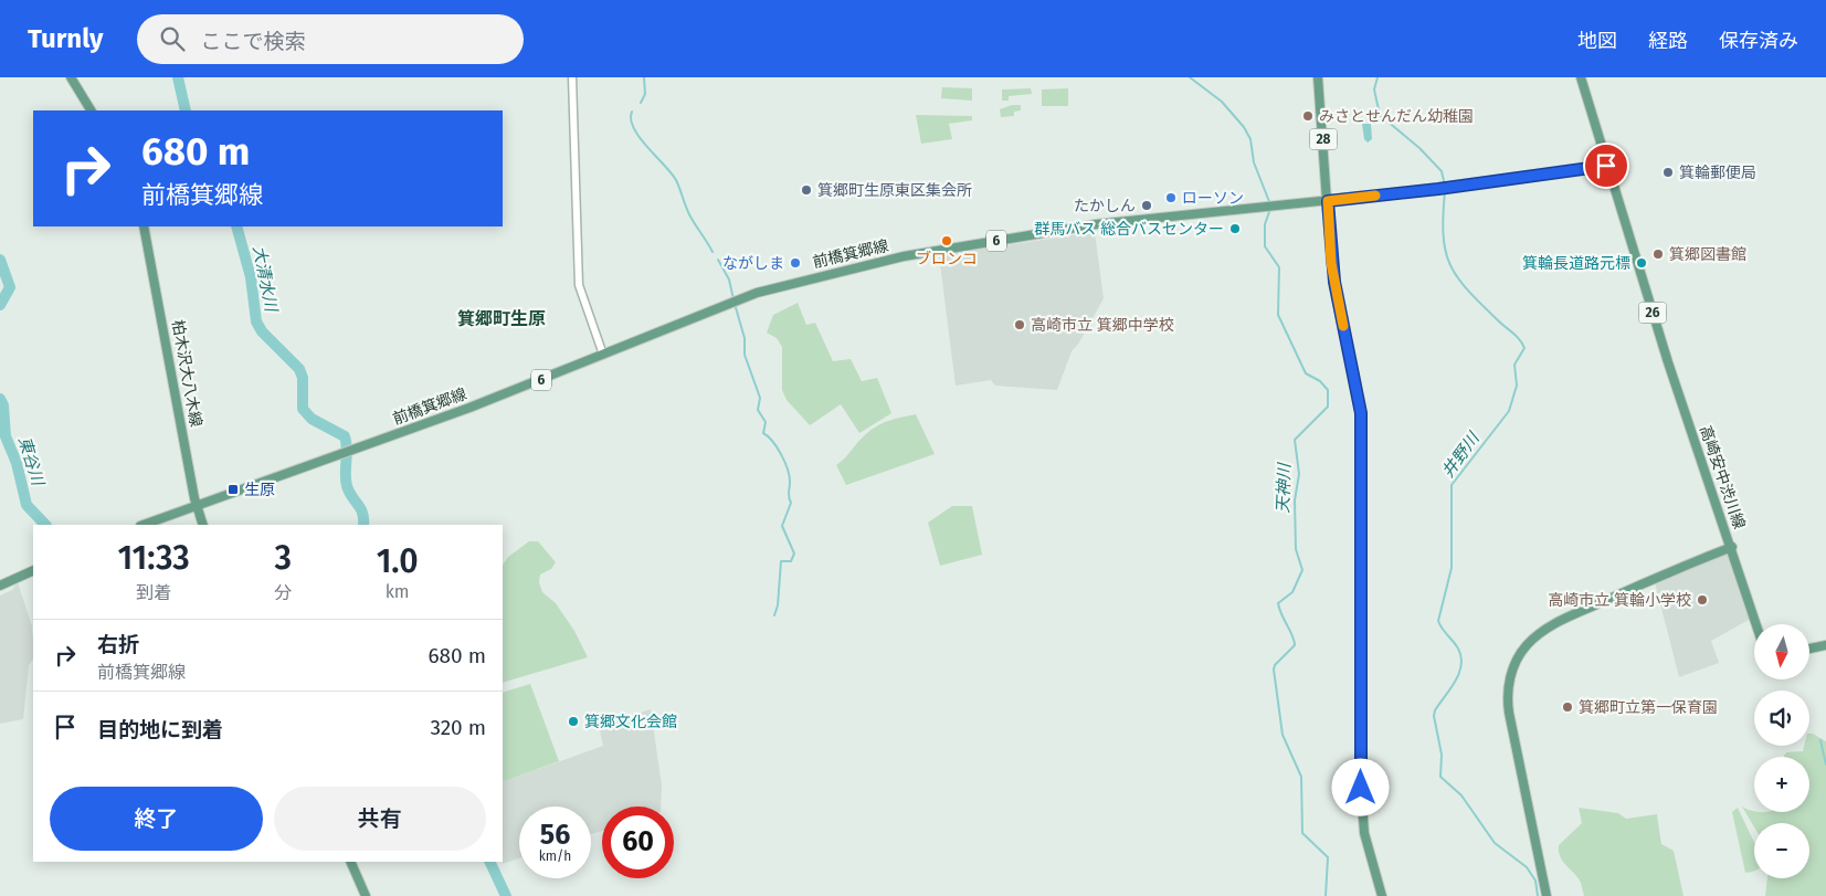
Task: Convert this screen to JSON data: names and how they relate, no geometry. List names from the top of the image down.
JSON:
{
  "streets": {
    "main road": [
      "28",
      "6",
      "前橋箕郷線",
      "26",
      "柏木沢大八木線",
      "高崎安中渋川線"
    ]
  },
  "crossings": [
    ["28", "前橋箕郷線"],
    ["前橋箕郷線", "柏木沢大八木線"],
    ["前橋箕郷線", "高崎安中渋川線"]
  ],
  "districts": ["箕郷町生原"],
  "water": [
    "大清水川",
    "井野川",
    "東谷川",
    "天神川"
  ],
  "places": {
    "other": [
      "みさとせんだん幼稚園",
      "箕輪郵便局",
      "箕郷町生原東区集会所",
      "ローソン",
      "たかしん",
      "群馬バス 総合バスセンター",
      "ブロンコ",
      "箕郷図書館",
      "ながしま",
      "箕輪長道路元標",
      "高崎市立 箕郷中学校",
      "高崎市立 箕輪小学校",
      "箕郷町立第一保育園",
      "箕郷文化会館"
    ],
    "transit": ["生原"]
  },
  "north": "bottom",
  "page": {
    "header": "Turnly",
    "search": "ここで検索",
    "nav": ["地図", "経路", "保存済み"],
    "turn": ["680 m", "前橋箕郷線"],
    "eta": [
      "11:33",
      "到着",
      "3",
      "分",
      "1.0",
      "km"
    ],
    "list": [
      {
        "name": "右折",
        "note": "前橋箕郷線",
        "value": "680 m"
      },
      {
        "name": "目的地に到着",
        "value": "320 m"
      }
    ],
    "map_buttons": ["+", "−"],
    "buttons": ["終了", "共有"],
    "speed": "56 km/h",
    "limit": "60"
  }
}
